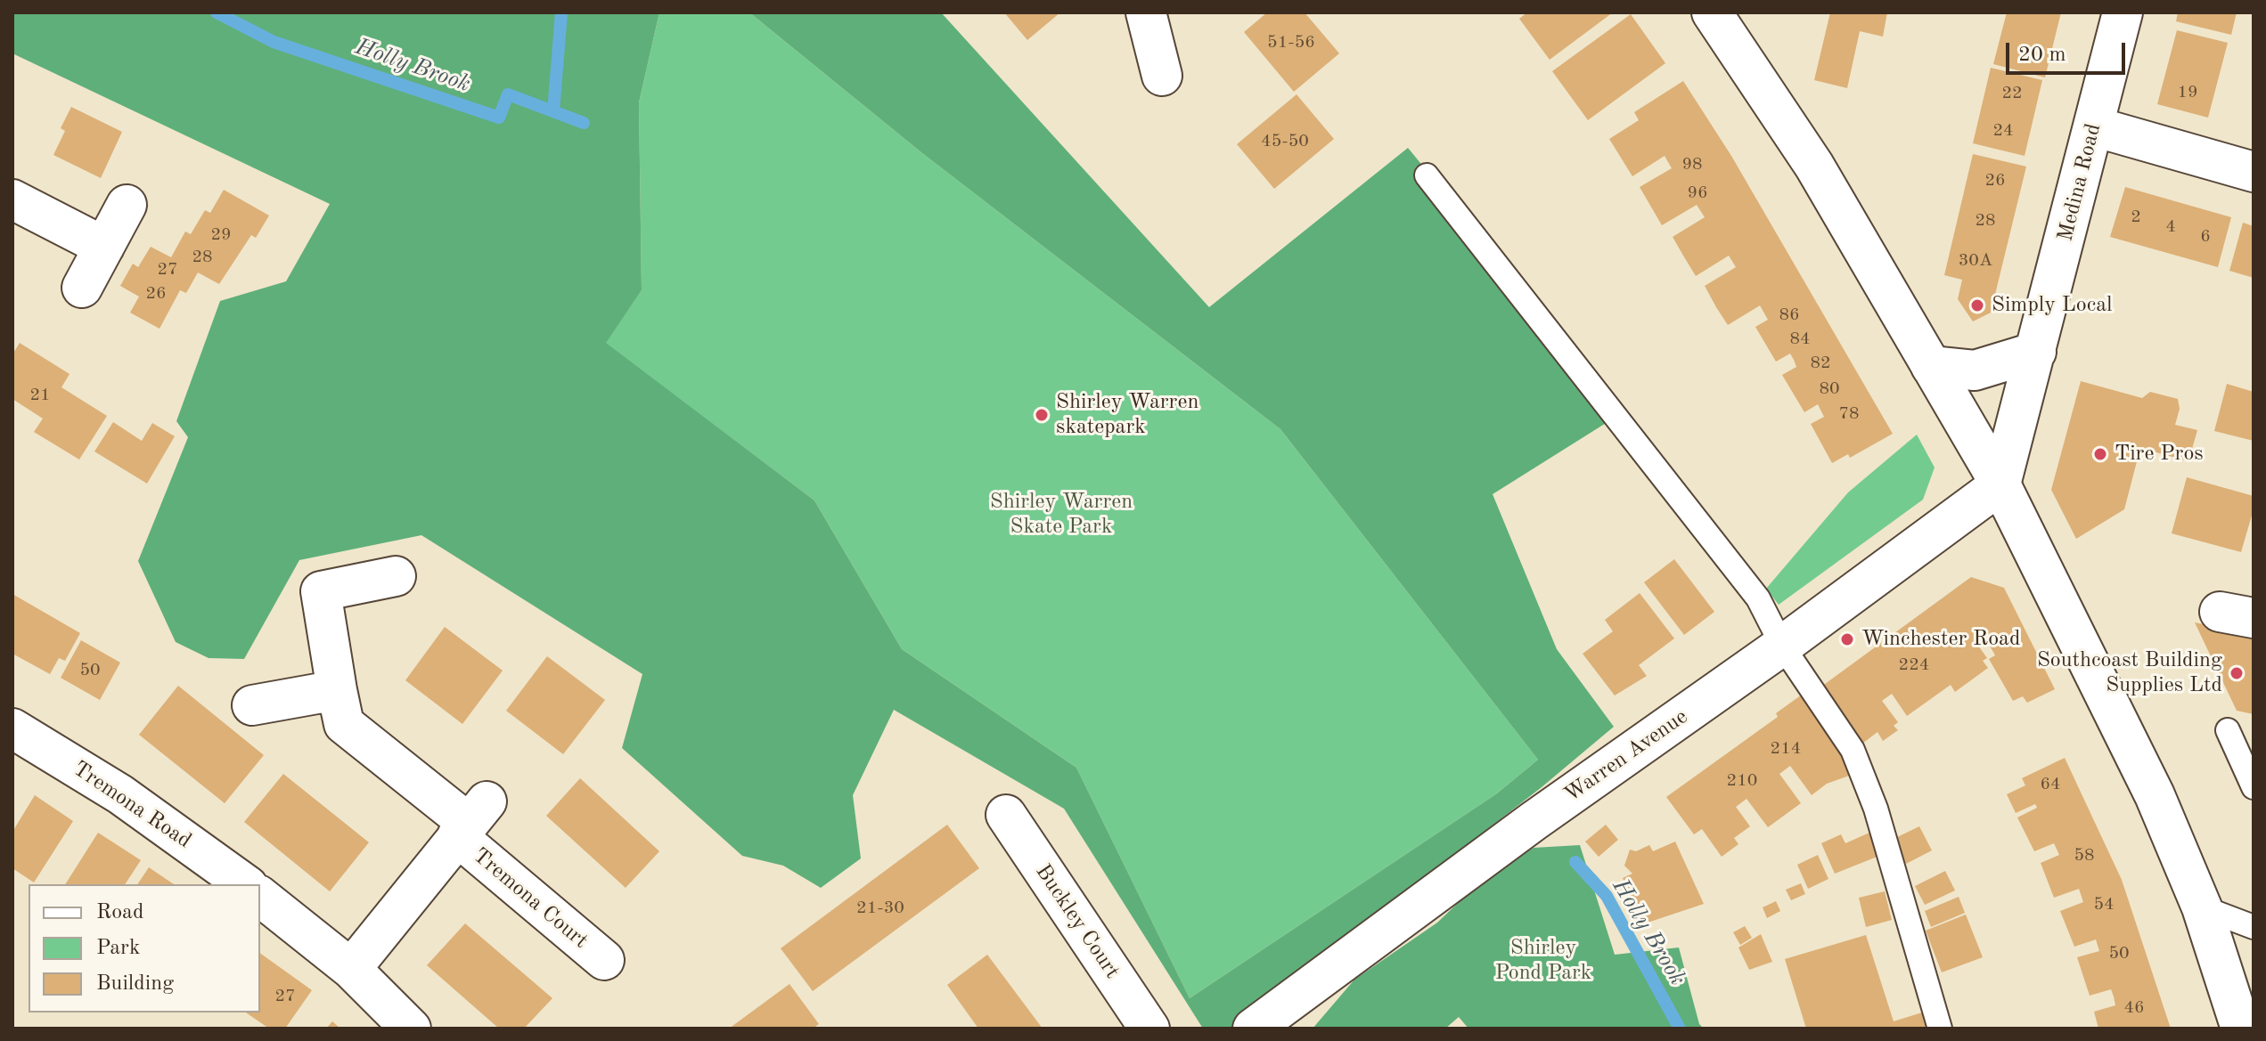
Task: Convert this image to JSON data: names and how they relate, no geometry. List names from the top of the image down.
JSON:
{
  "streets": {
    "street": [
      "Medina Road",
      "Warren Avenue",
      "Tremona Road",
      "Tremona Court",
      "Buckley Court"
    ]
  },
  "crossings": [
    ["Medina Road", "Warren Avenue"]
  ],
  "water": ["Holly Brook"],
  "parks": ["Shirley Warren Skate Park", "Shirley Pond Park"],
  "places": [
    "Simply Local",
    "Shirley Warren skatepark",
    "Tire Pros",
    "Winchester Road",
    "Southcoast Building Supplies Ltd"
  ],
  "house_numbers": [
    "51-56",
    "19",
    "22",
    "24",
    "45-50",
    "98",
    "26",
    "96",
    "2",
    "28",
    "4",
    "29",
    "6",
    "28",
    "30A",
    "27",
    "26",
    "86",
    "84",
    "82",
    "80",
    "21",
    "78",
    "224",
    "50",
    "214",
    "210",
    "64",
    "58",
    "54",
    "21-30",
    "50",
    "27",
    "46"
  ],
  "legend": ["Road", "Park", "Building"],
  "scale_bar": "20 m"
}
